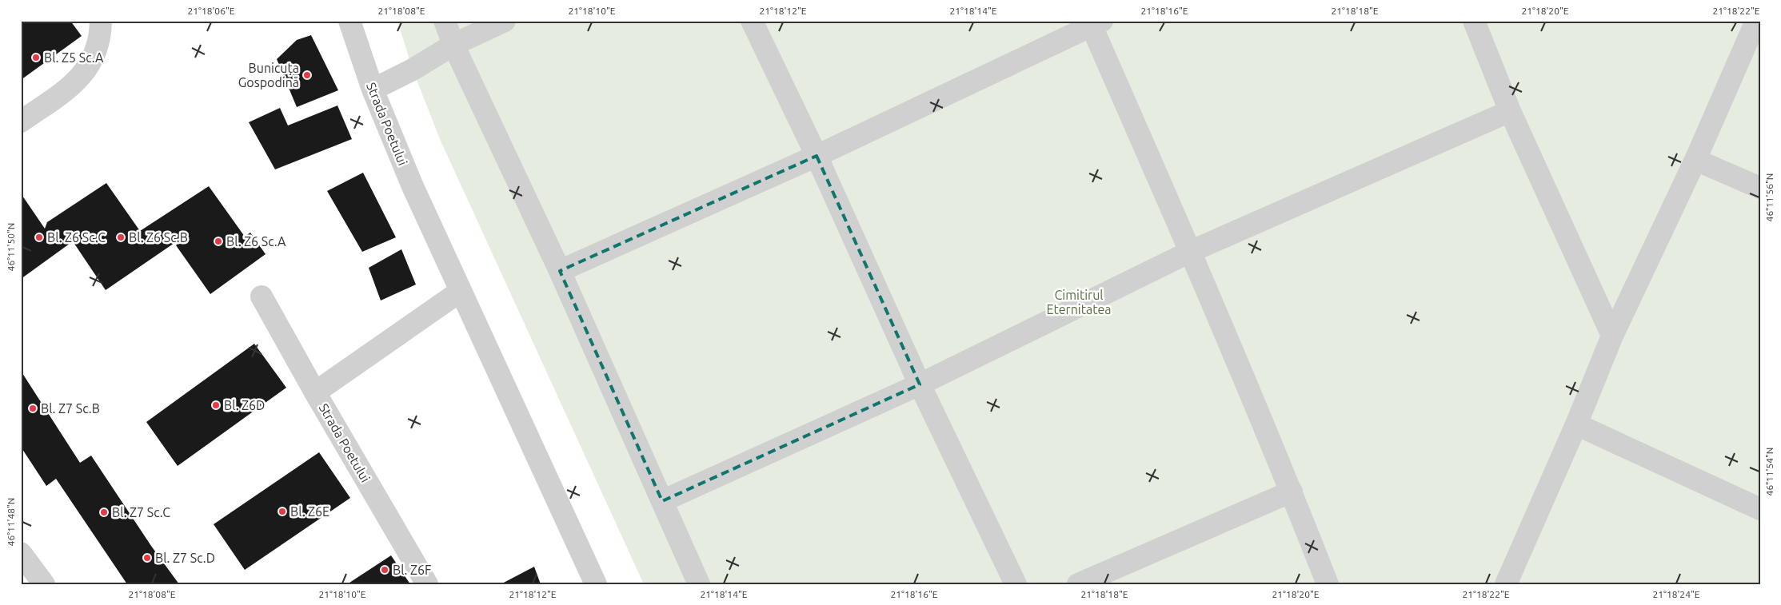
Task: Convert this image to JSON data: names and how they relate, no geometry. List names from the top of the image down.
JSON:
{
  "streets": {
    "street": ["Strada Poetului"]
  },
  "parks": ["Cimitirul Eternitatea"],
  "places": [
    "Bl. Z5 Sc.A",
    "Bunicuța Gospodină",
    "Bl. Z6 Sc.C",
    "Bl. Z6 Sc.B",
    "Bl. Z6 Sc.A",
    "Bl. Z6D",
    "Bl. Z7 Sc.B",
    "Bl. Z6E",
    "Bl. Z7 Sc.C",
    "Bl. Z7 Sc.D",
    "Bl. Z6F"
  ],
  "coordinates": [
    "21°18'06\"E",
    "21°18'08\"E",
    "21°18'10\"E",
    "21°18'12\"E",
    "21°18'14\"E",
    "21°18'16\"E",
    "21°18'18\"E",
    "21°18'20\"E",
    "21°18'22\"E",
    "46°11'56\"N",
    "46°11'50\"N",
    "46°11'54\"N",
    "46°11'48\"N",
    "21°18'24\"E"
  ]
}
